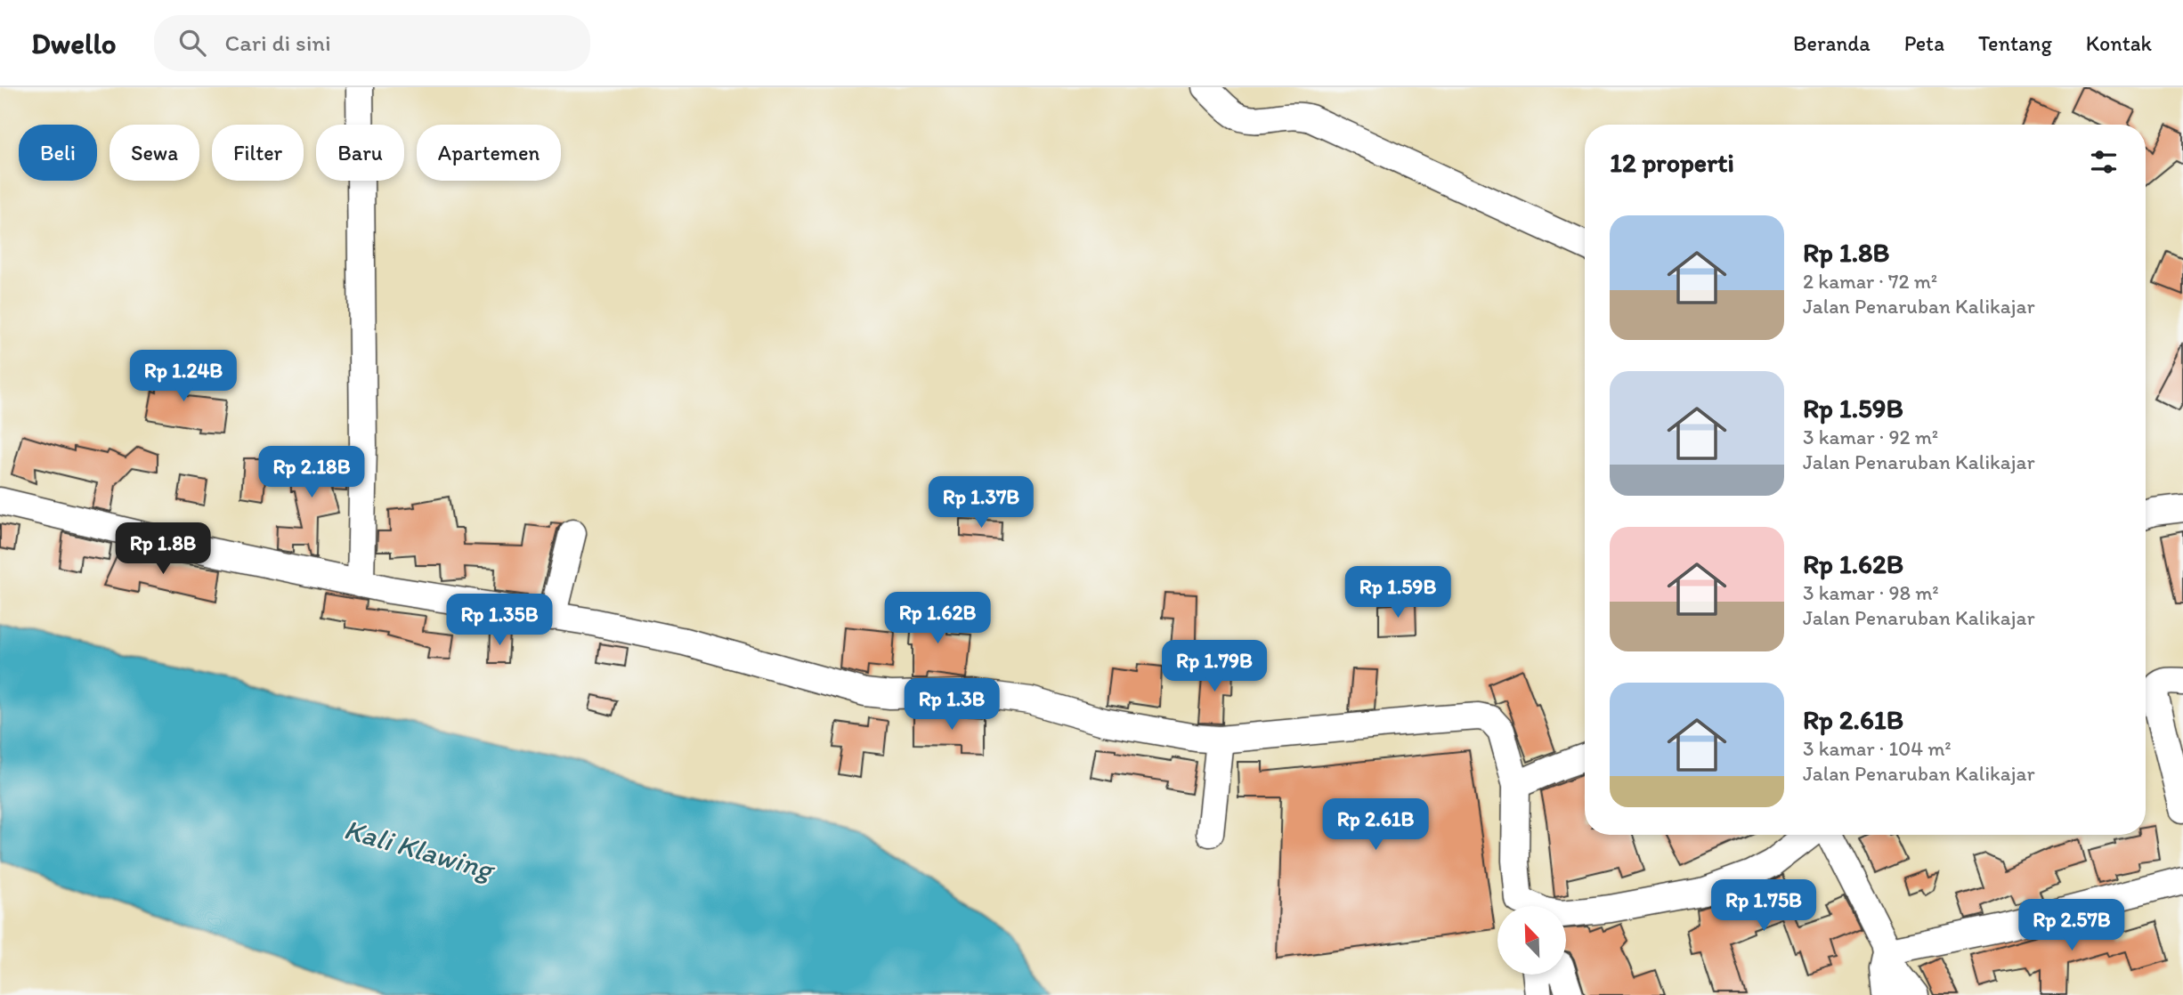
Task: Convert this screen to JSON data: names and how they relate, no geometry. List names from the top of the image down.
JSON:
{
  "water": ["Kali Klawing"],
  "north": "top left",
  "page": {
    "header": "Dwello",
    "search": "Cari di sini",
    "nav": [
      "Beranda",
      "Peta",
      "Tentang",
      "Kontak"
    ],
    "chip": [
      "Beli",
      "Sewa",
      "Filter",
      "Baru",
      "Apartemen"
    ],
    "heading": "12 properti",
    "list": [
      {
        "name": "Rp 1.8B",
        "note": "2 kamar · 72 m² · Jalan Penaruban Kalikajar"
      },
      {
        "name": "Rp 1.59B",
        "note": "3 kamar · 92 m² · Jalan Penaruban Kalikajar"
      },
      {
        "name": "Rp 1.62B",
        "note": "3 kamar · 98 m² · Jalan Penaruban Kalikajar"
      },
      {
        "name": "Rp 2.61B",
        "note": "3 kamar · 104 m² · Jalan Penaruban Kalikajar"
      }
    ],
    "price": [
      "Rp 1.24B",
      "Rp 2.18B",
      "Rp 1.37B",
      "Rp 1.8B",
      "Rp 1.59B",
      "Rp 1.62B",
      "Rp 1.35B",
      "Rp 1.79B",
      "Rp 1.3B",
      "Rp 2.61B",
      "Rp 1.75B",
      "Rp 2.57B"
    ]
  }
}
